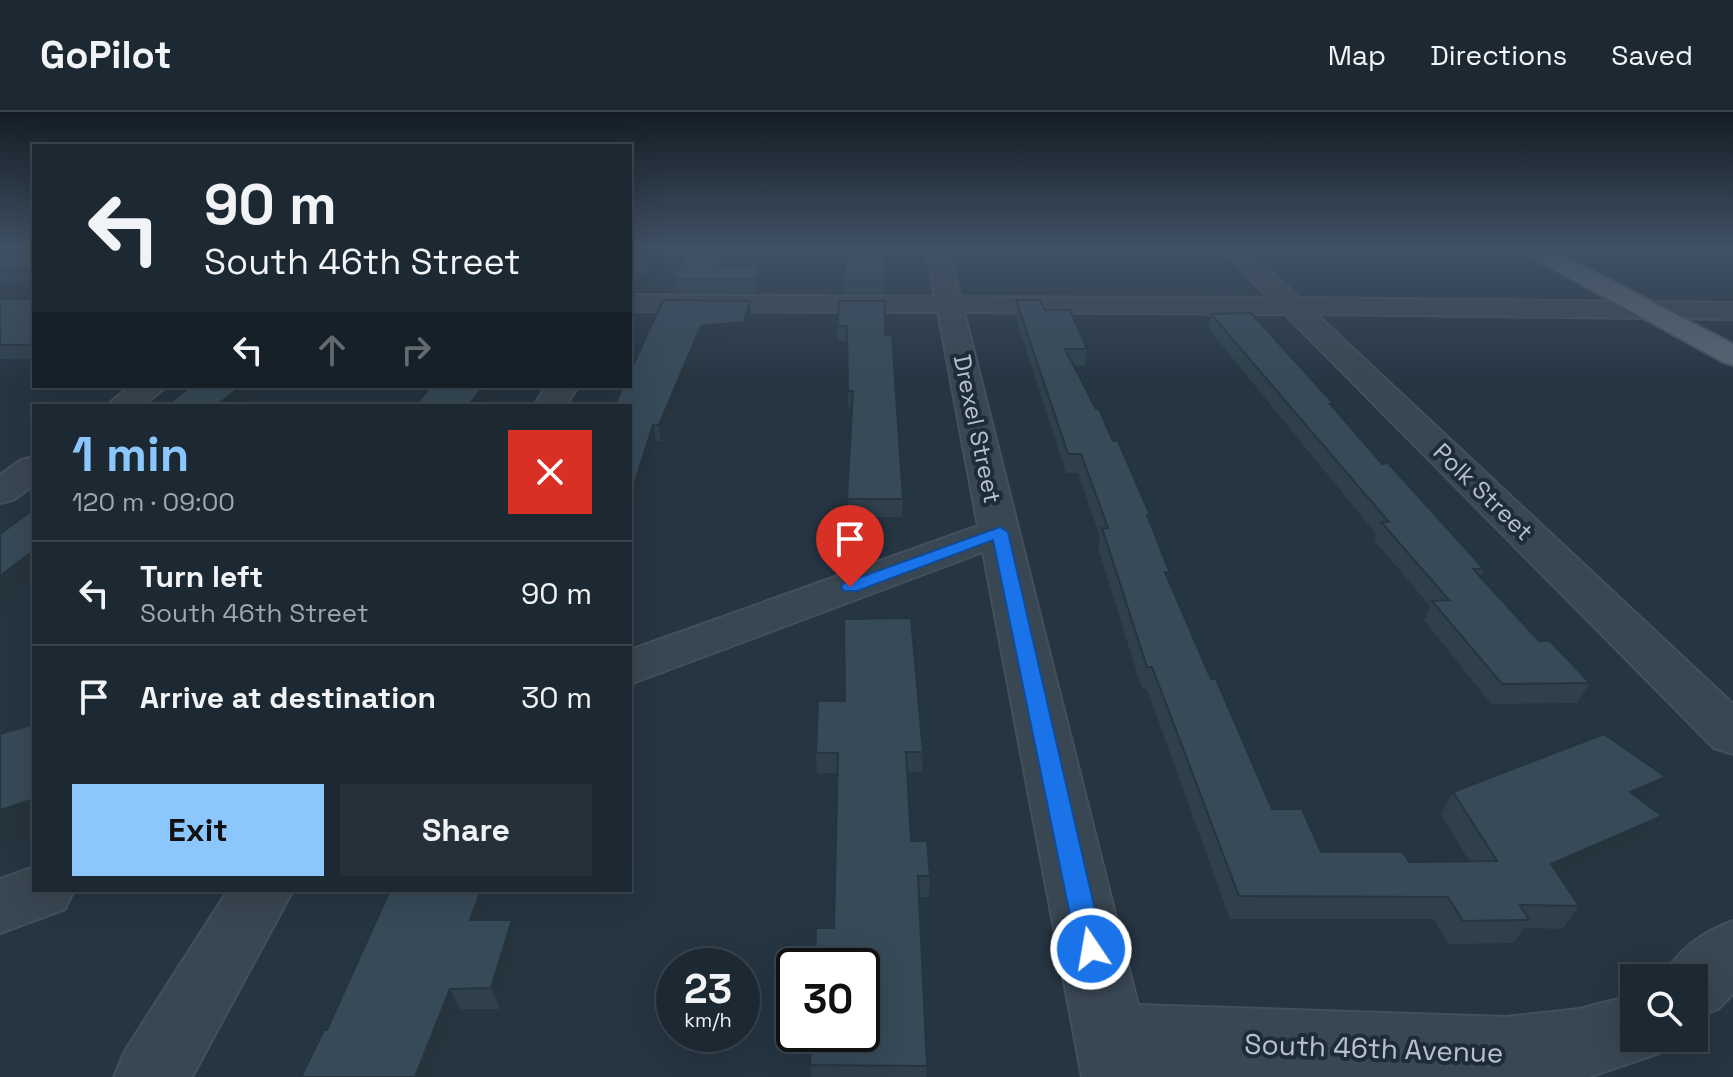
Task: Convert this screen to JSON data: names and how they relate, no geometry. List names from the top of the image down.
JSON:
{
  "streets": {
    "street": ["Drexel Street", "Polk Street", "South 46th Avenue"]
  },
  "crossings": [
    ["Drexel Street", "South 46th Avenue"]
  ],
  "page": {
    "header": "GoPilot",
    "nav": ["Map", "Directions", "Saved"],
    "turn": ["90 m", "South 46th Street"],
    "heading": ["1 min", "120 m · 09:00"],
    "list": [
      {
        "name": "Turn left",
        "note": "South 46th Street",
        "value": "90 m"
      },
      {
        "name": "Arrive at destination",
        "value": "30 m"
      }
    ],
    "buttons": ["Exit", "Share"],
    "speed": "23 km/h",
    "limit": "30"
  }
}
